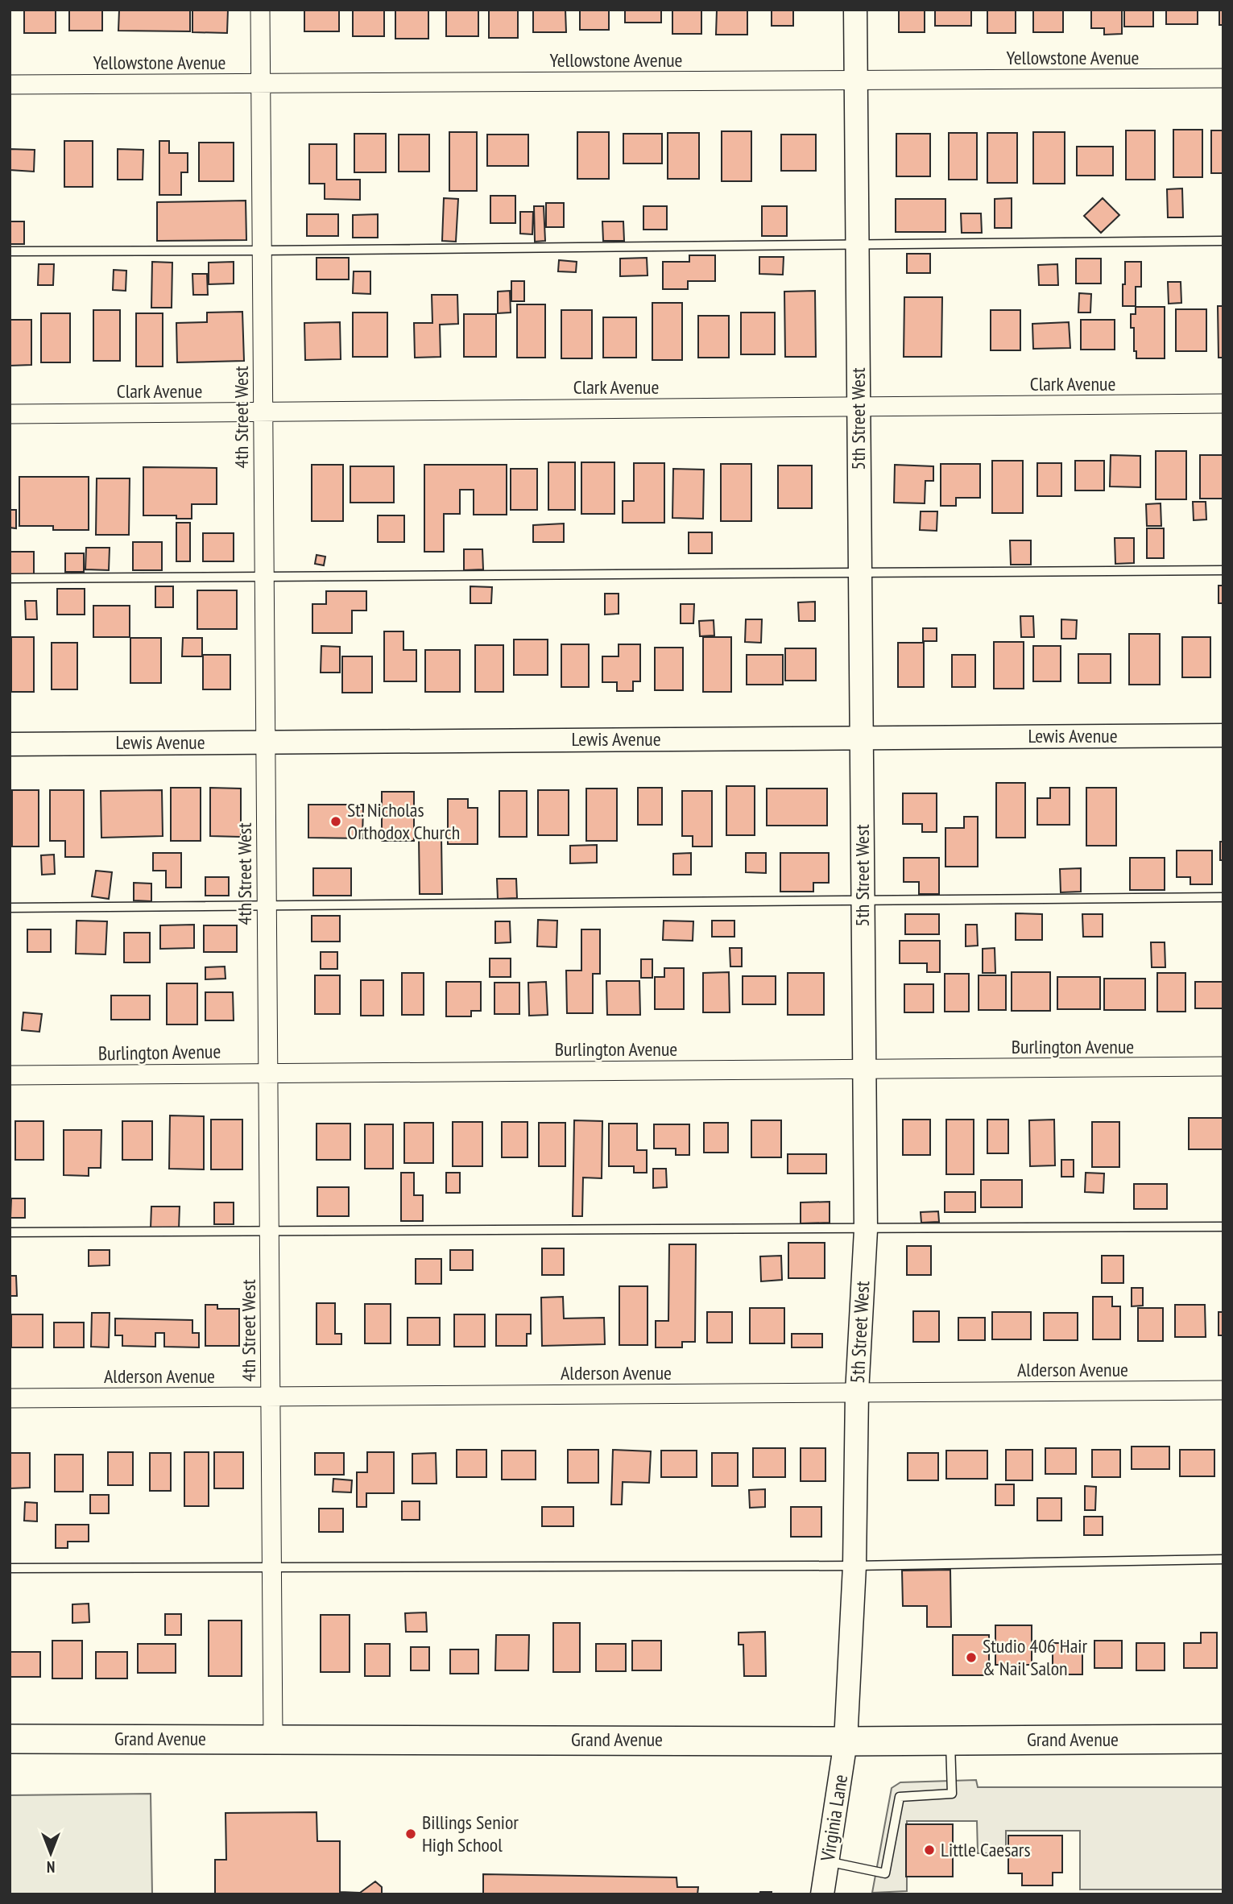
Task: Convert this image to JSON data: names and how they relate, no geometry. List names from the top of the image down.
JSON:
{
  "streets": {
    "main road": ["Grand Avenue"],
    "street": [
      "Yellowstone Avenue",
      "Clark Avenue",
      "4th Street West",
      "5th Street West",
      "Lewis Avenue",
      "Burlington Avenue",
      "Alderson Avenue",
      "Virginia Lane"
    ]
  },
  "crossings": [
    ["Yellowstone Avenue", "4th Street West"],
    ["Yellowstone Avenue", "5th Street West"],
    ["Clark Avenue", "4th Street West"],
    ["Clark Avenue", "5th Street West"],
    ["4th Street West", "Lewis Avenue"],
    ["4th Street West", "Burlington Avenue"],
    ["4th Street West", "Alderson Avenue"],
    ["4th Street West", "Grand Avenue"],
    ["5th Street West", "Lewis Avenue"],
    ["5th Street West", "Burlington Avenue"],
    ["5th Street West", "Alderson Avenue"],
    ["5th Street West", "Grand Avenue"],
    ["5th Street West", "Virginia Lane"],
    ["Grand Avenue", "Virginia Lane"]
  ],
  "places": [
    "St. Nicholas Orthodox Church",
    "Studio 406 Hair & Nail Salon",
    "Billings Senior High School",
    "Little Caesars"
  ],
  "north": "bottom"
}
